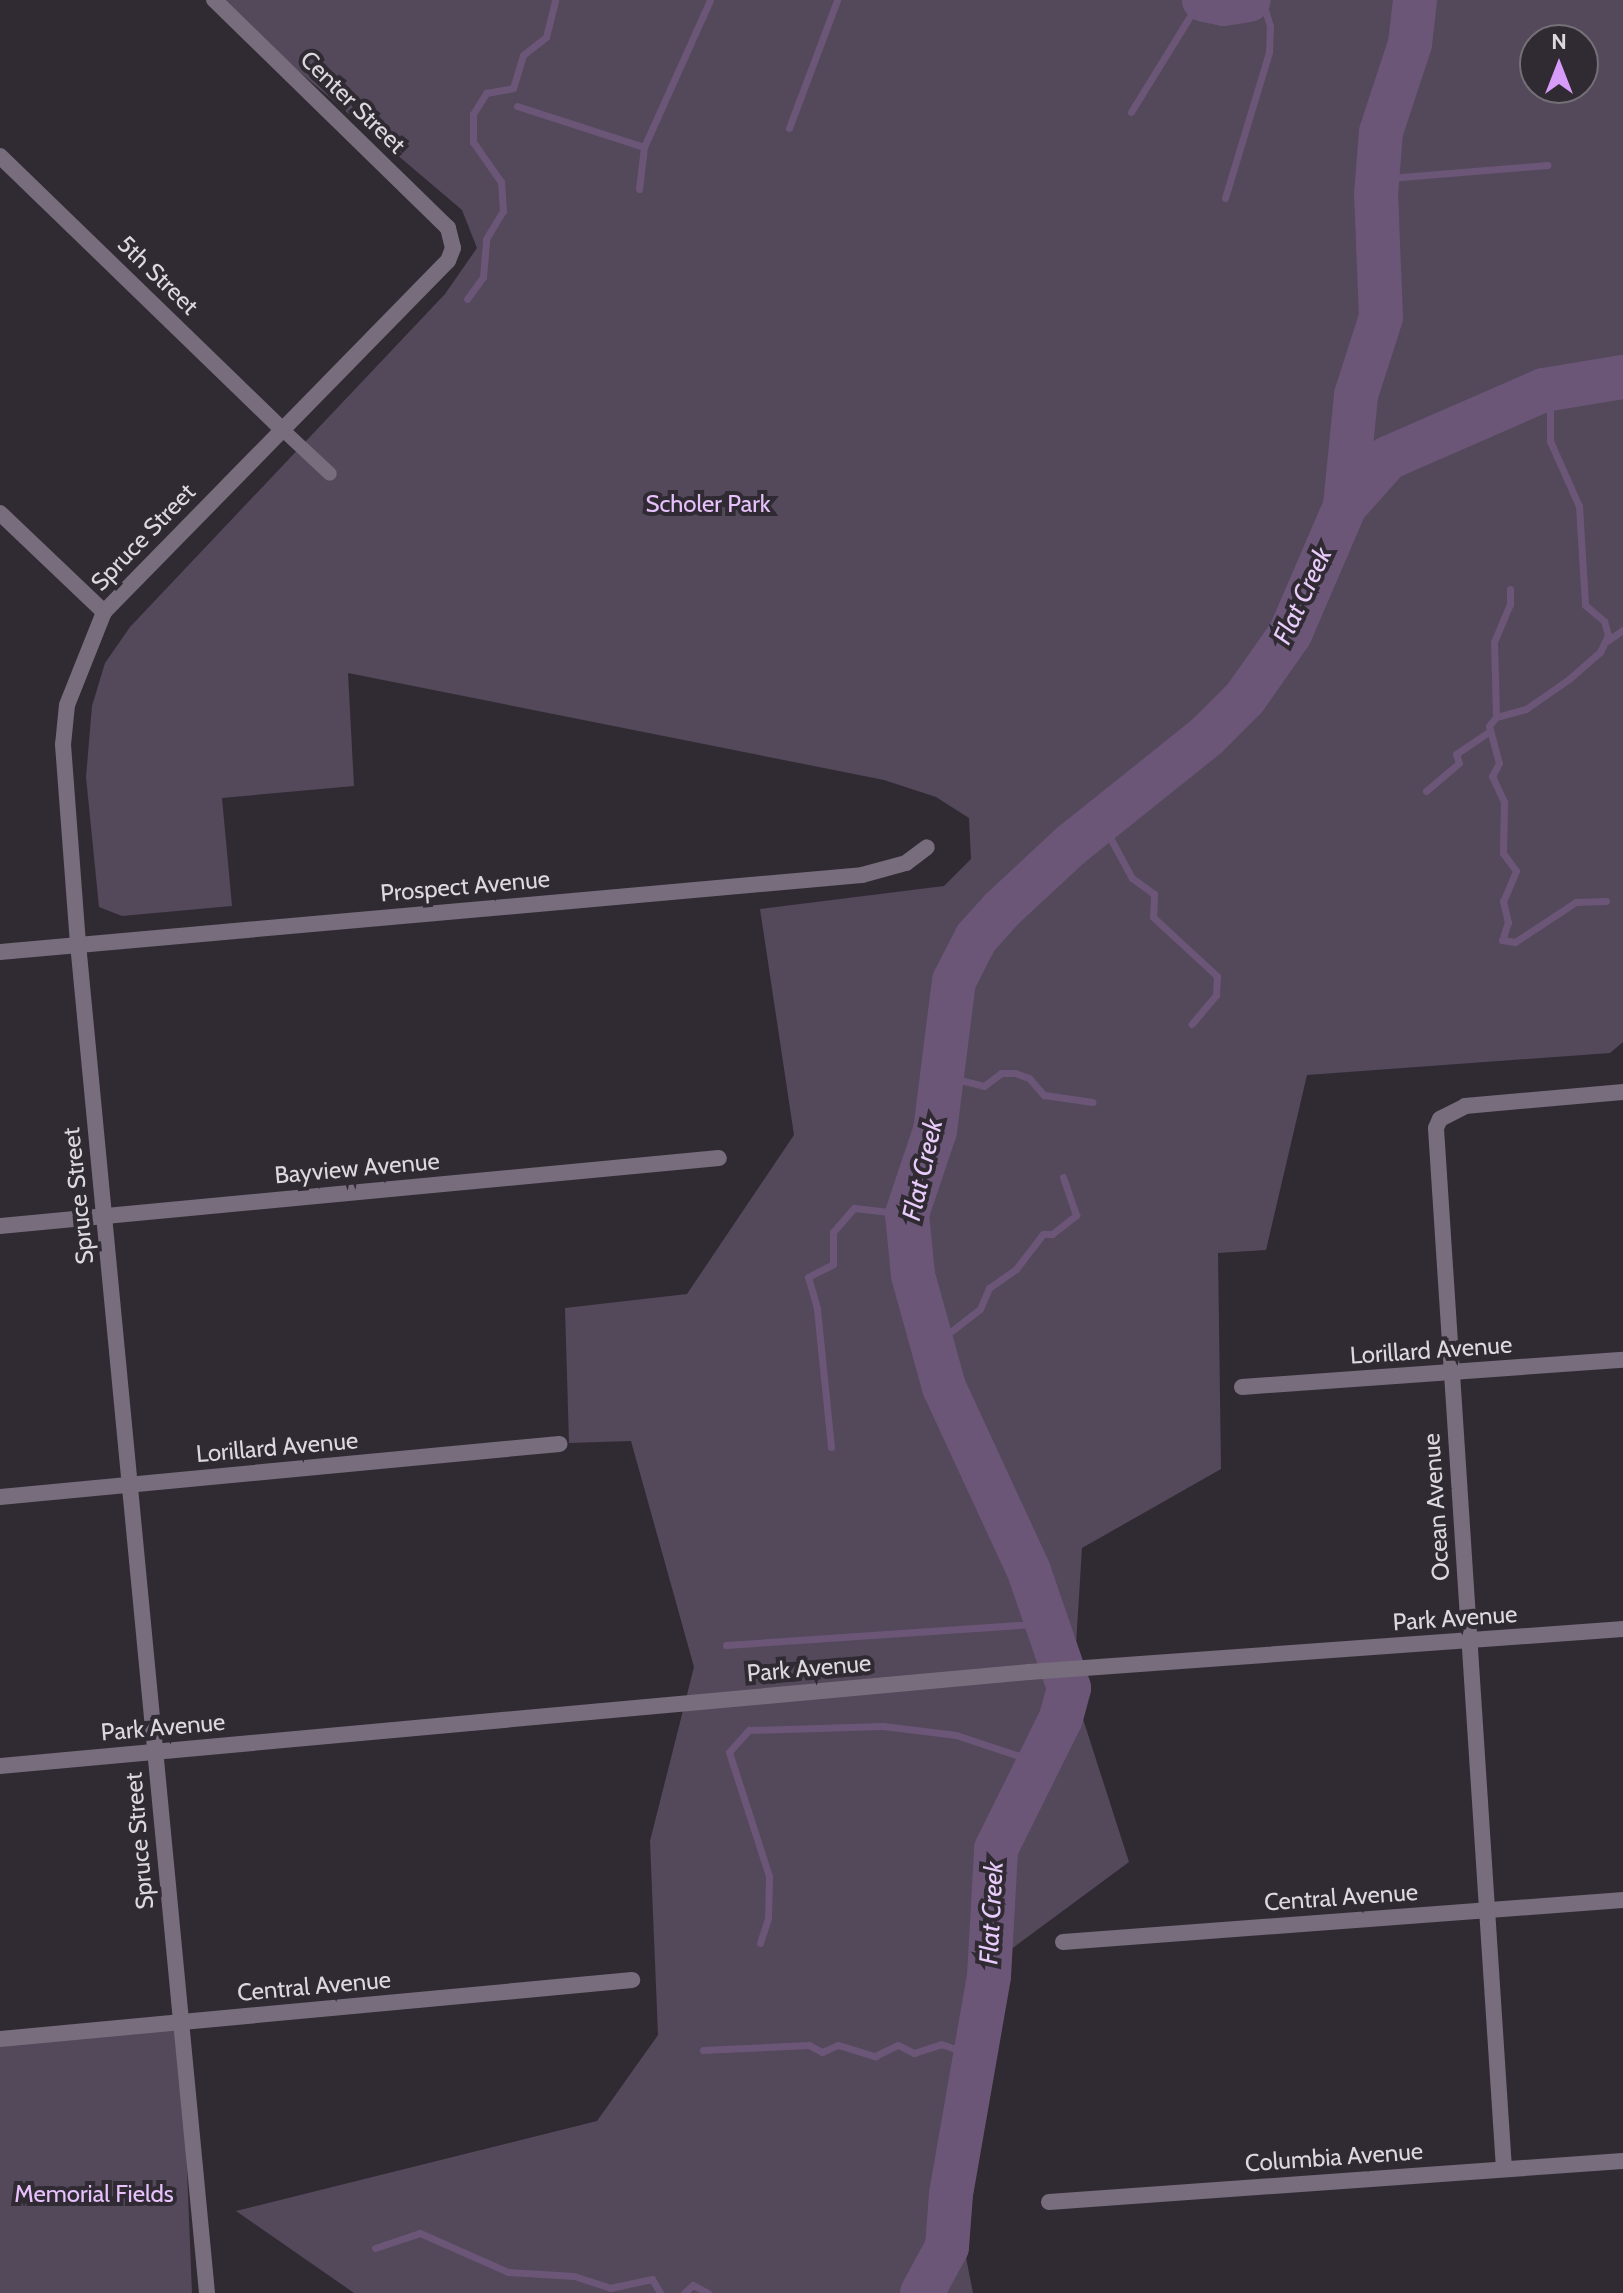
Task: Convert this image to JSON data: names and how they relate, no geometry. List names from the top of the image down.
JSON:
{
  "streets": {
    "street": [
      "Center Street",
      "5th Street",
      "Spruce Street",
      "Prospect Avenue",
      "Bayview Avenue",
      "Lorillard Avenue",
      "Ocean Avenue",
      "Park Avenue",
      "Central Avenue",
      "Columbia Avenue"
    ]
  },
  "crossings": [
    ["Center Street", "Spruce Street"],
    ["5th Street", "Spruce Street"],
    ["Spruce Street", "Prospect Avenue"],
    ["Spruce Street", "Bayview Avenue"],
    ["Spruce Street", "Lorillard Avenue"],
    ["Spruce Street", "Park Avenue"],
    ["Spruce Street", "Central Avenue"],
    ["Lorillard Avenue", "Ocean Avenue"],
    ["Ocean Avenue", "Park Avenue"],
    ["Ocean Avenue", "Central Avenue"],
    ["Ocean Avenue", "Columbia Avenue"]
  ],
  "water": ["Flat Creek"],
  "parks": ["Scholer Park", "Memorial Fields"],
  "north": "top"
}
